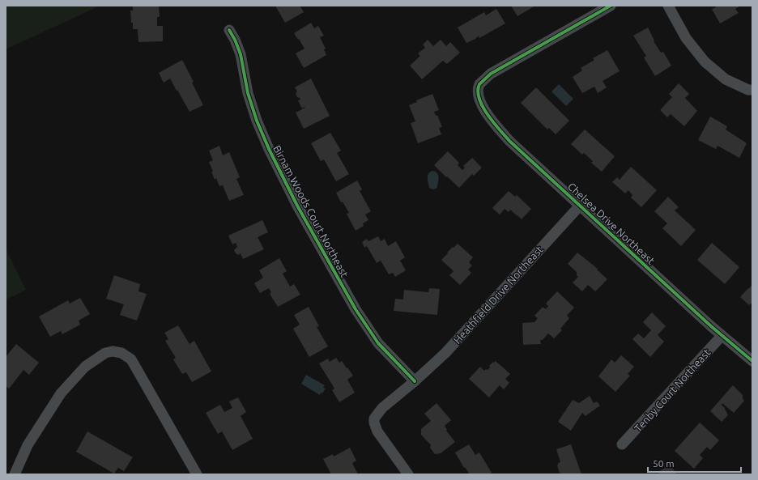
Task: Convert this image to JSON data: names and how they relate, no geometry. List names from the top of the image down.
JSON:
{
  "streets": {
    "street": [
      "Birnam Woods Court Northeast",
      "Chelsea Drive Northeast",
      "Heathfield Drive Northeast",
      "Tenby Court Northeast"
    ]
  },
  "crossings": [
    ["Birnam Woods Court Northeast", "Heathfield Drive Northeast"],
    ["Chelsea Drive Northeast", "Heathfield Drive Northeast"],
    ["Chelsea Drive Northeast", "Tenby Court Northeast"]
  ],
  "scale_bar": "50 m"
}
